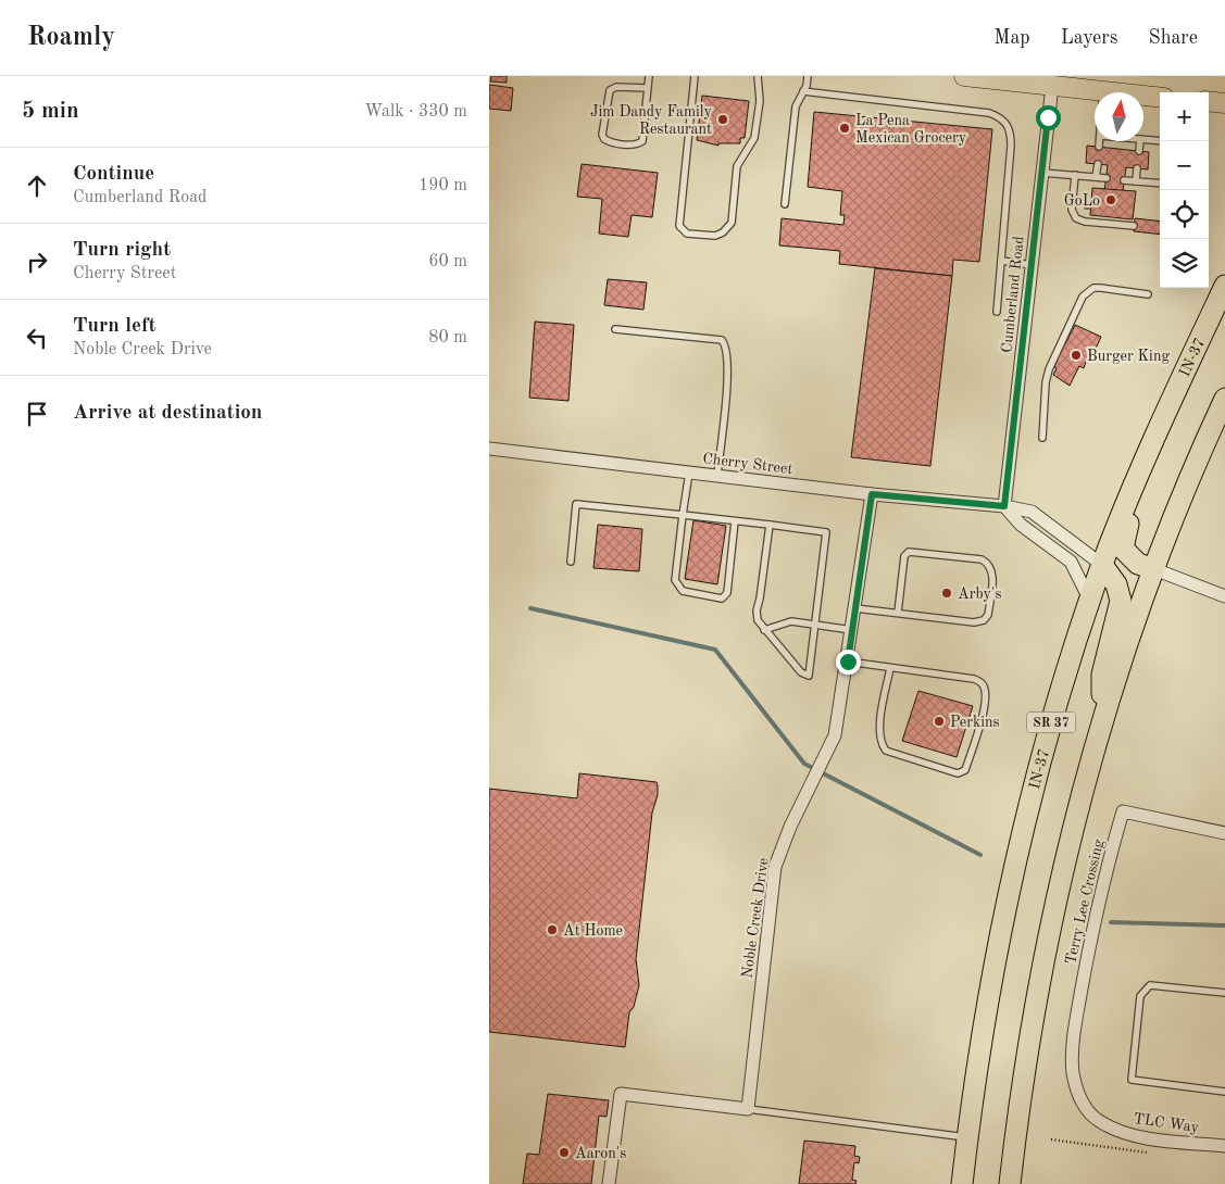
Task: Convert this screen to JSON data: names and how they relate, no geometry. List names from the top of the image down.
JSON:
{
  "streets": {
    "highway": ["IN-37", "SR 37"],
    "street": [
      "Cumberland Road",
      "Cherry Street",
      "Terry Lee Crossing",
      "Noble Creek Drive",
      "TLC Way"
    ]
  },
  "crossings": [
    ["Cumberland Road", "Cherry Street"],
    ["IN-37", "Cherry Street"],
    ["Cherry Street", "Noble Creek Drive"],
    ["Terry Lee Crossing", "TLC Way"]
  ],
  "places": [
    "Jim Dandy Family Restaurant",
    "La Pena Mexican Grocery",
    "GoLo",
    "Burger King",
    "Arby's",
    "Perkins",
    "At Home",
    "Aaron's"
  ],
  "north": "top",
  "page": {
    "header": "Roamly",
    "nav": ["Map", "Layers", "Share"],
    "heading": ["5 min", "Walk · 330 m"],
    "map_buttons": ["+", "−"],
    "list": [
      ["Continue", "Cumberland Road", "190 m"],
      ["Turn right", "Cherry Street", "60 m"],
      ["Turn left", "Noble Creek Drive", "80 m"],
      "Arrive at destination"
    ]
  }
}
